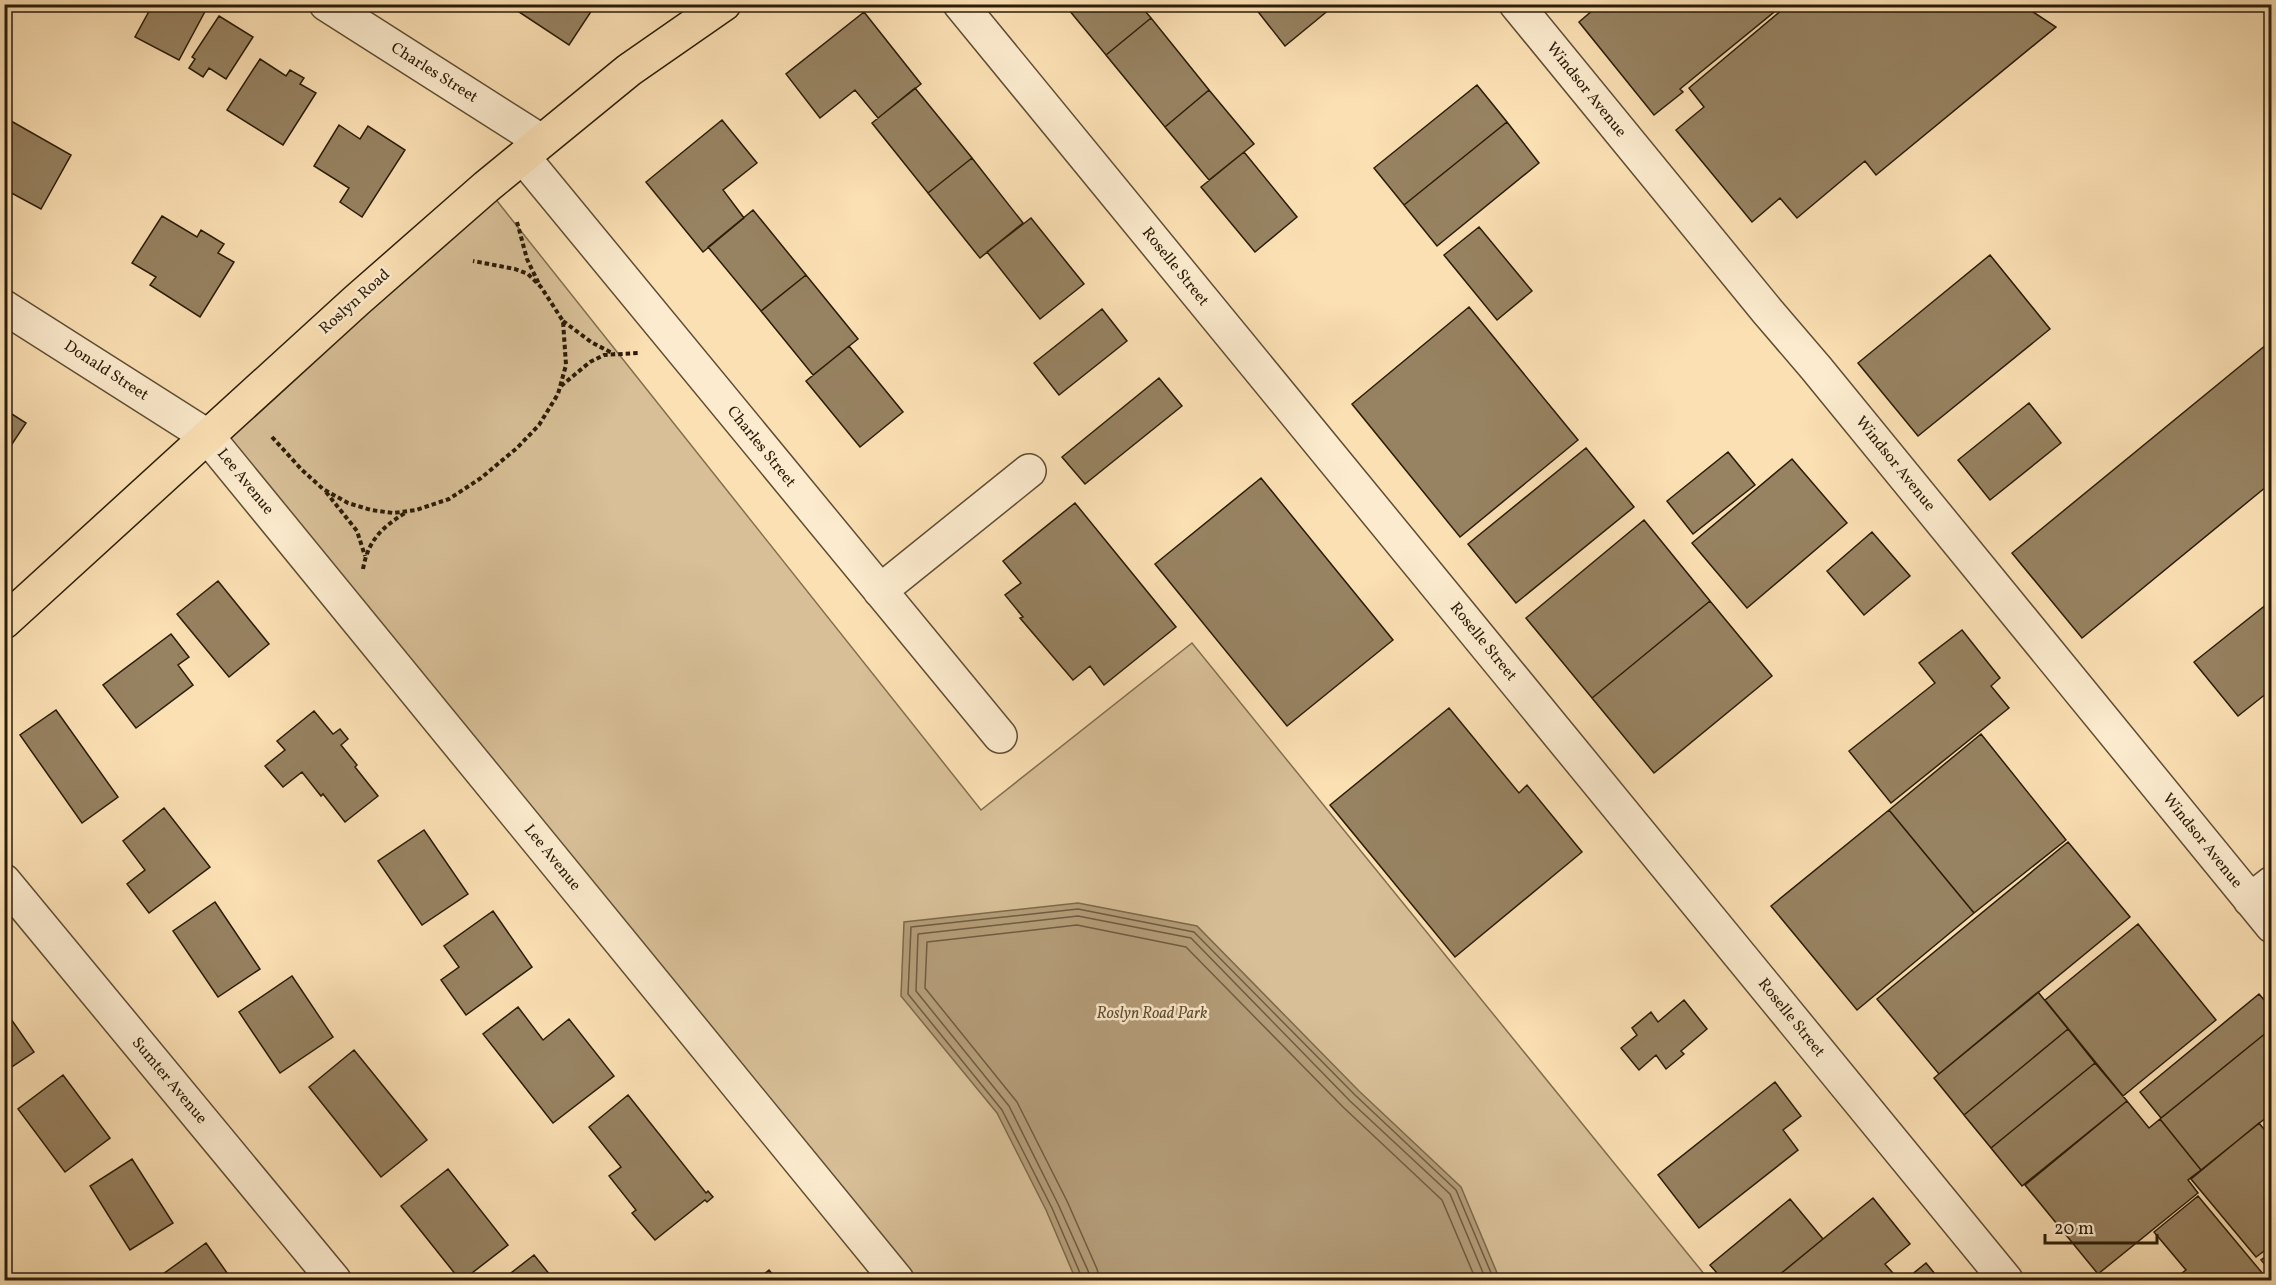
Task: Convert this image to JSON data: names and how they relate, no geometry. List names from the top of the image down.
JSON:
{
  "streets": {
    "main road": ["Roslyn Road"],
    "street": [
      "Charles Street",
      "Windsor Avenue",
      "Roselle Street",
      "Donald Street",
      "Lee Avenue",
      "Sumter Avenue"
    ]
  },
  "crossings": [
    ["Charles Street", "Roslyn Road"],
    ["Roslyn Road", "Donald Street"],
    ["Roslyn Road", "Lee Avenue"],
    ["Donald Street", "Lee Avenue"]
  ],
  "parks": ["Roslyn Road Park"],
  "scale_bar": "20 m"
}
